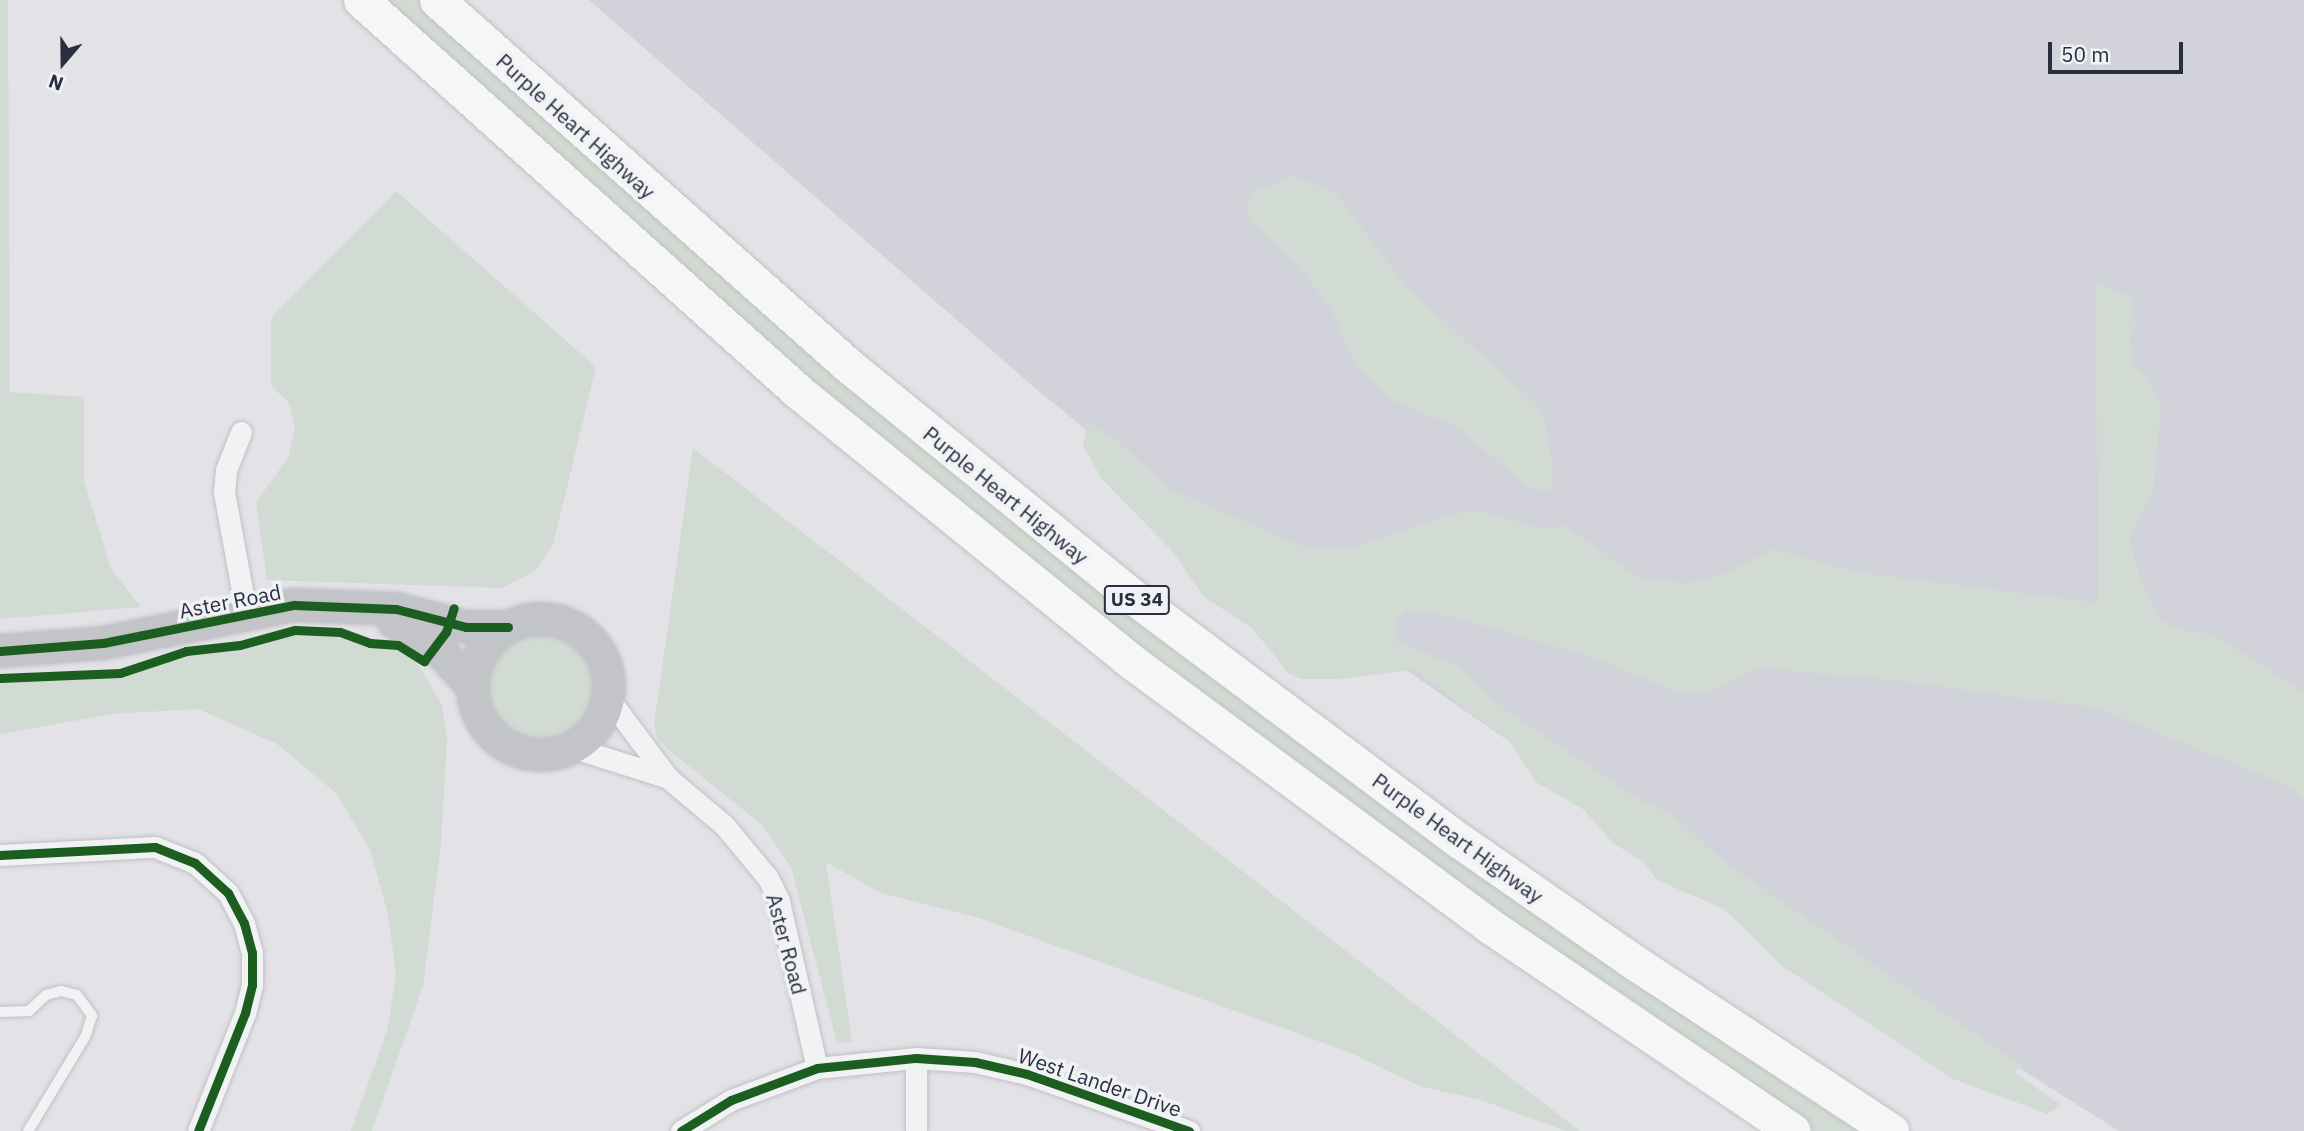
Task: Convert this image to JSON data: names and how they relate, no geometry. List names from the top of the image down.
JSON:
{
  "streets": {
    "main road": ["Purple Heart Highway", "US 34"],
    "street": ["Aster Road", "West Lander Drive"]
  },
  "crossings": [
    ["Aster Road", "West Lander Drive"]
  ],
  "scale_bar": "50 m",
  "north": "bottom"
}
